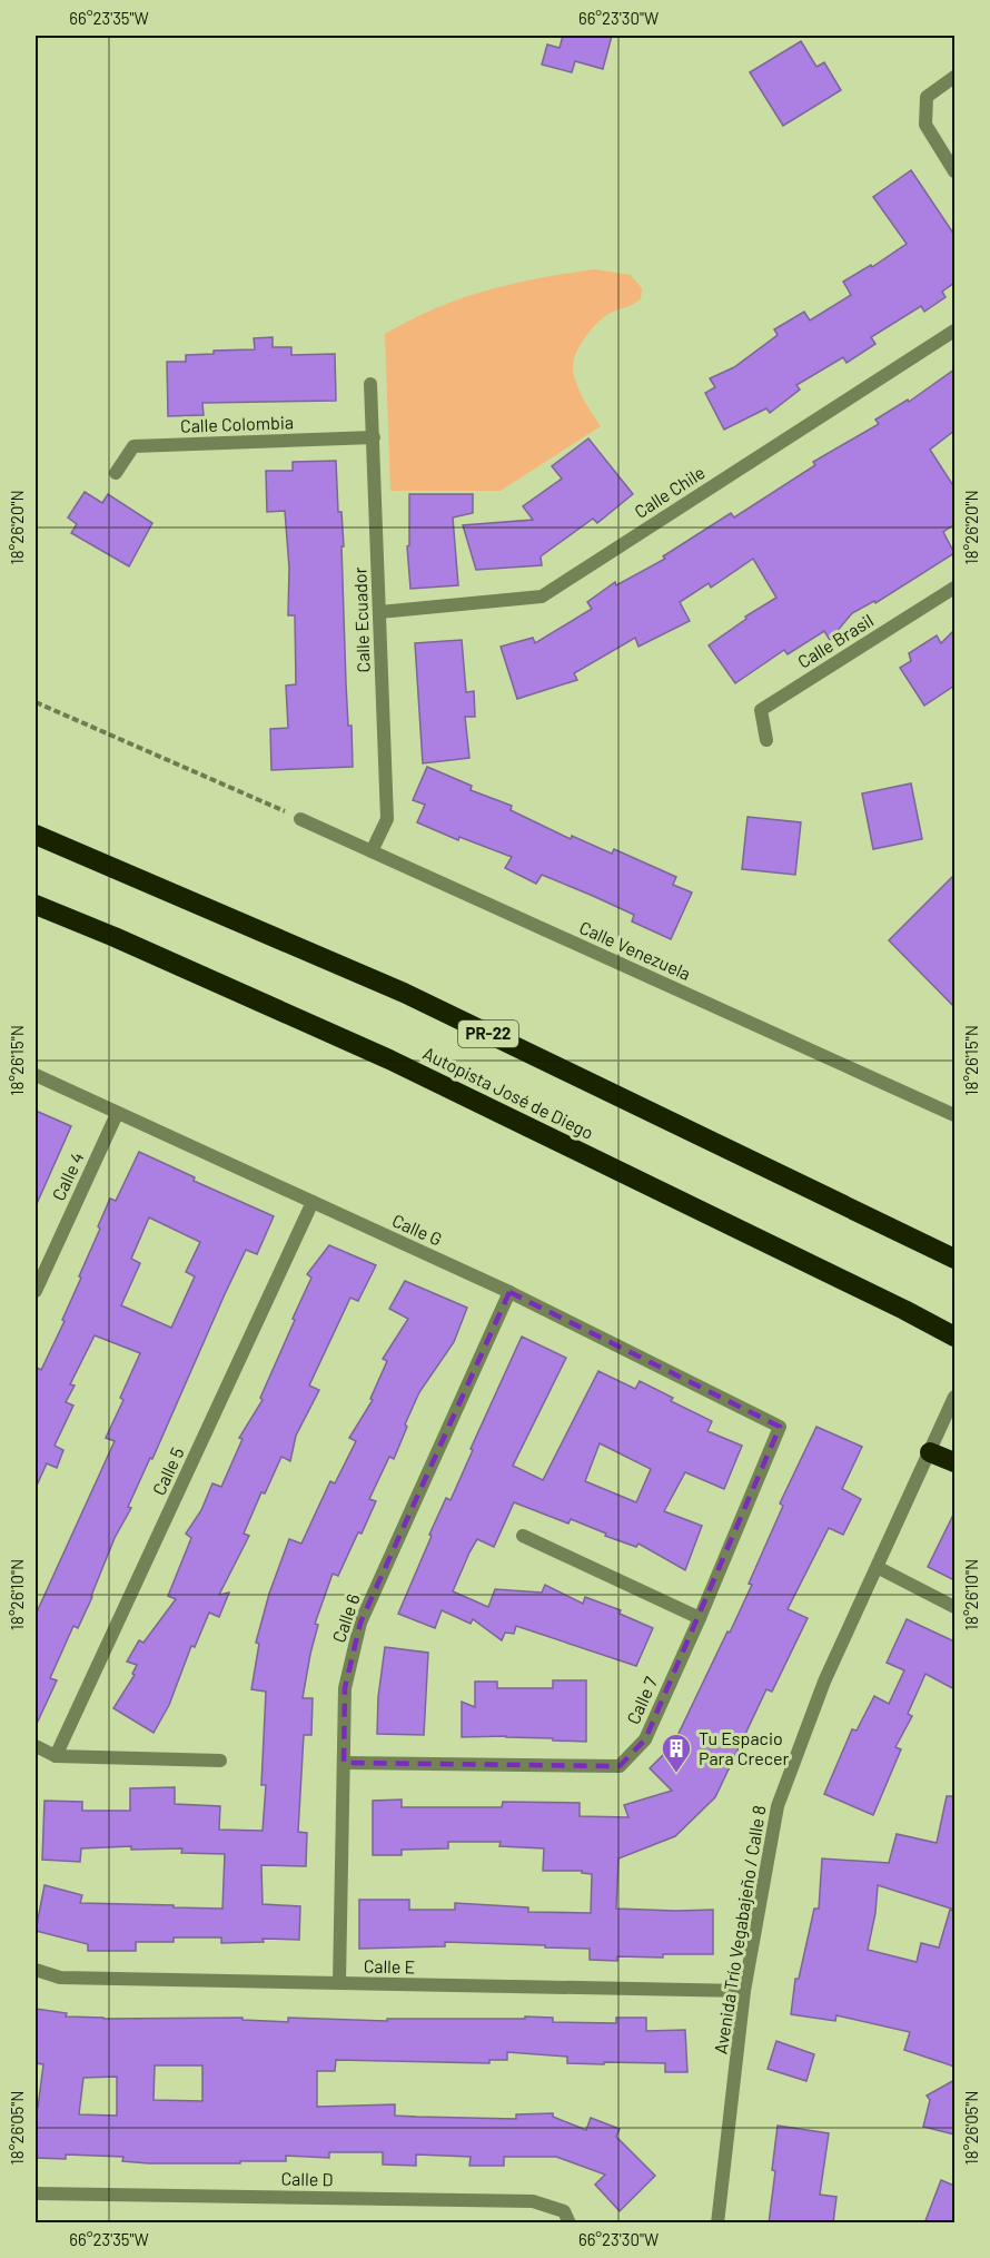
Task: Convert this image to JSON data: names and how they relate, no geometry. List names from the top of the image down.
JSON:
{
  "streets": {
    "highway": ["PR-22", "Autopista José de Diego"],
    "street": [
      "Calle Colombia",
      "Calle Chile",
      "Calle Ecuador",
      "Calle Brasil",
      "Calle Venezuela",
      "Calle 4",
      "Calle G",
      "Calle 5",
      "Calle 6",
      "Calle 7",
      "Avenida Trío Vegabajeño / Calle 8",
      "Calle E",
      "Calle D"
    ]
  },
  "crossings": [
    ["Calle Colombia", "Calle Ecuador"],
    ["Calle Chile", "Calle Ecuador"],
    ["Calle Ecuador", "Calle Venezuela"],
    ["Calle 4", "Calle G"],
    ["Calle G", "Calle 5"],
    ["Calle G", "Calle 6"],
    ["Calle G", "Calle 7"],
    ["Calle 6", "Calle 7"],
    ["Calle 6", "Calle E"],
    ["Avenida Trío Vegabajeño / Calle 8", "Calle E"]
  ],
  "places": {
    "building": ["Tu Espacio Para Crecer"]
  },
  "coordinates": [
    "66°23'35\"W",
    "66°23'30\"W",
    "18°26'20\"N",
    "18°26'15\"N",
    "18°26'10\"N",
    "18°26'05\"N"
  ]
}
